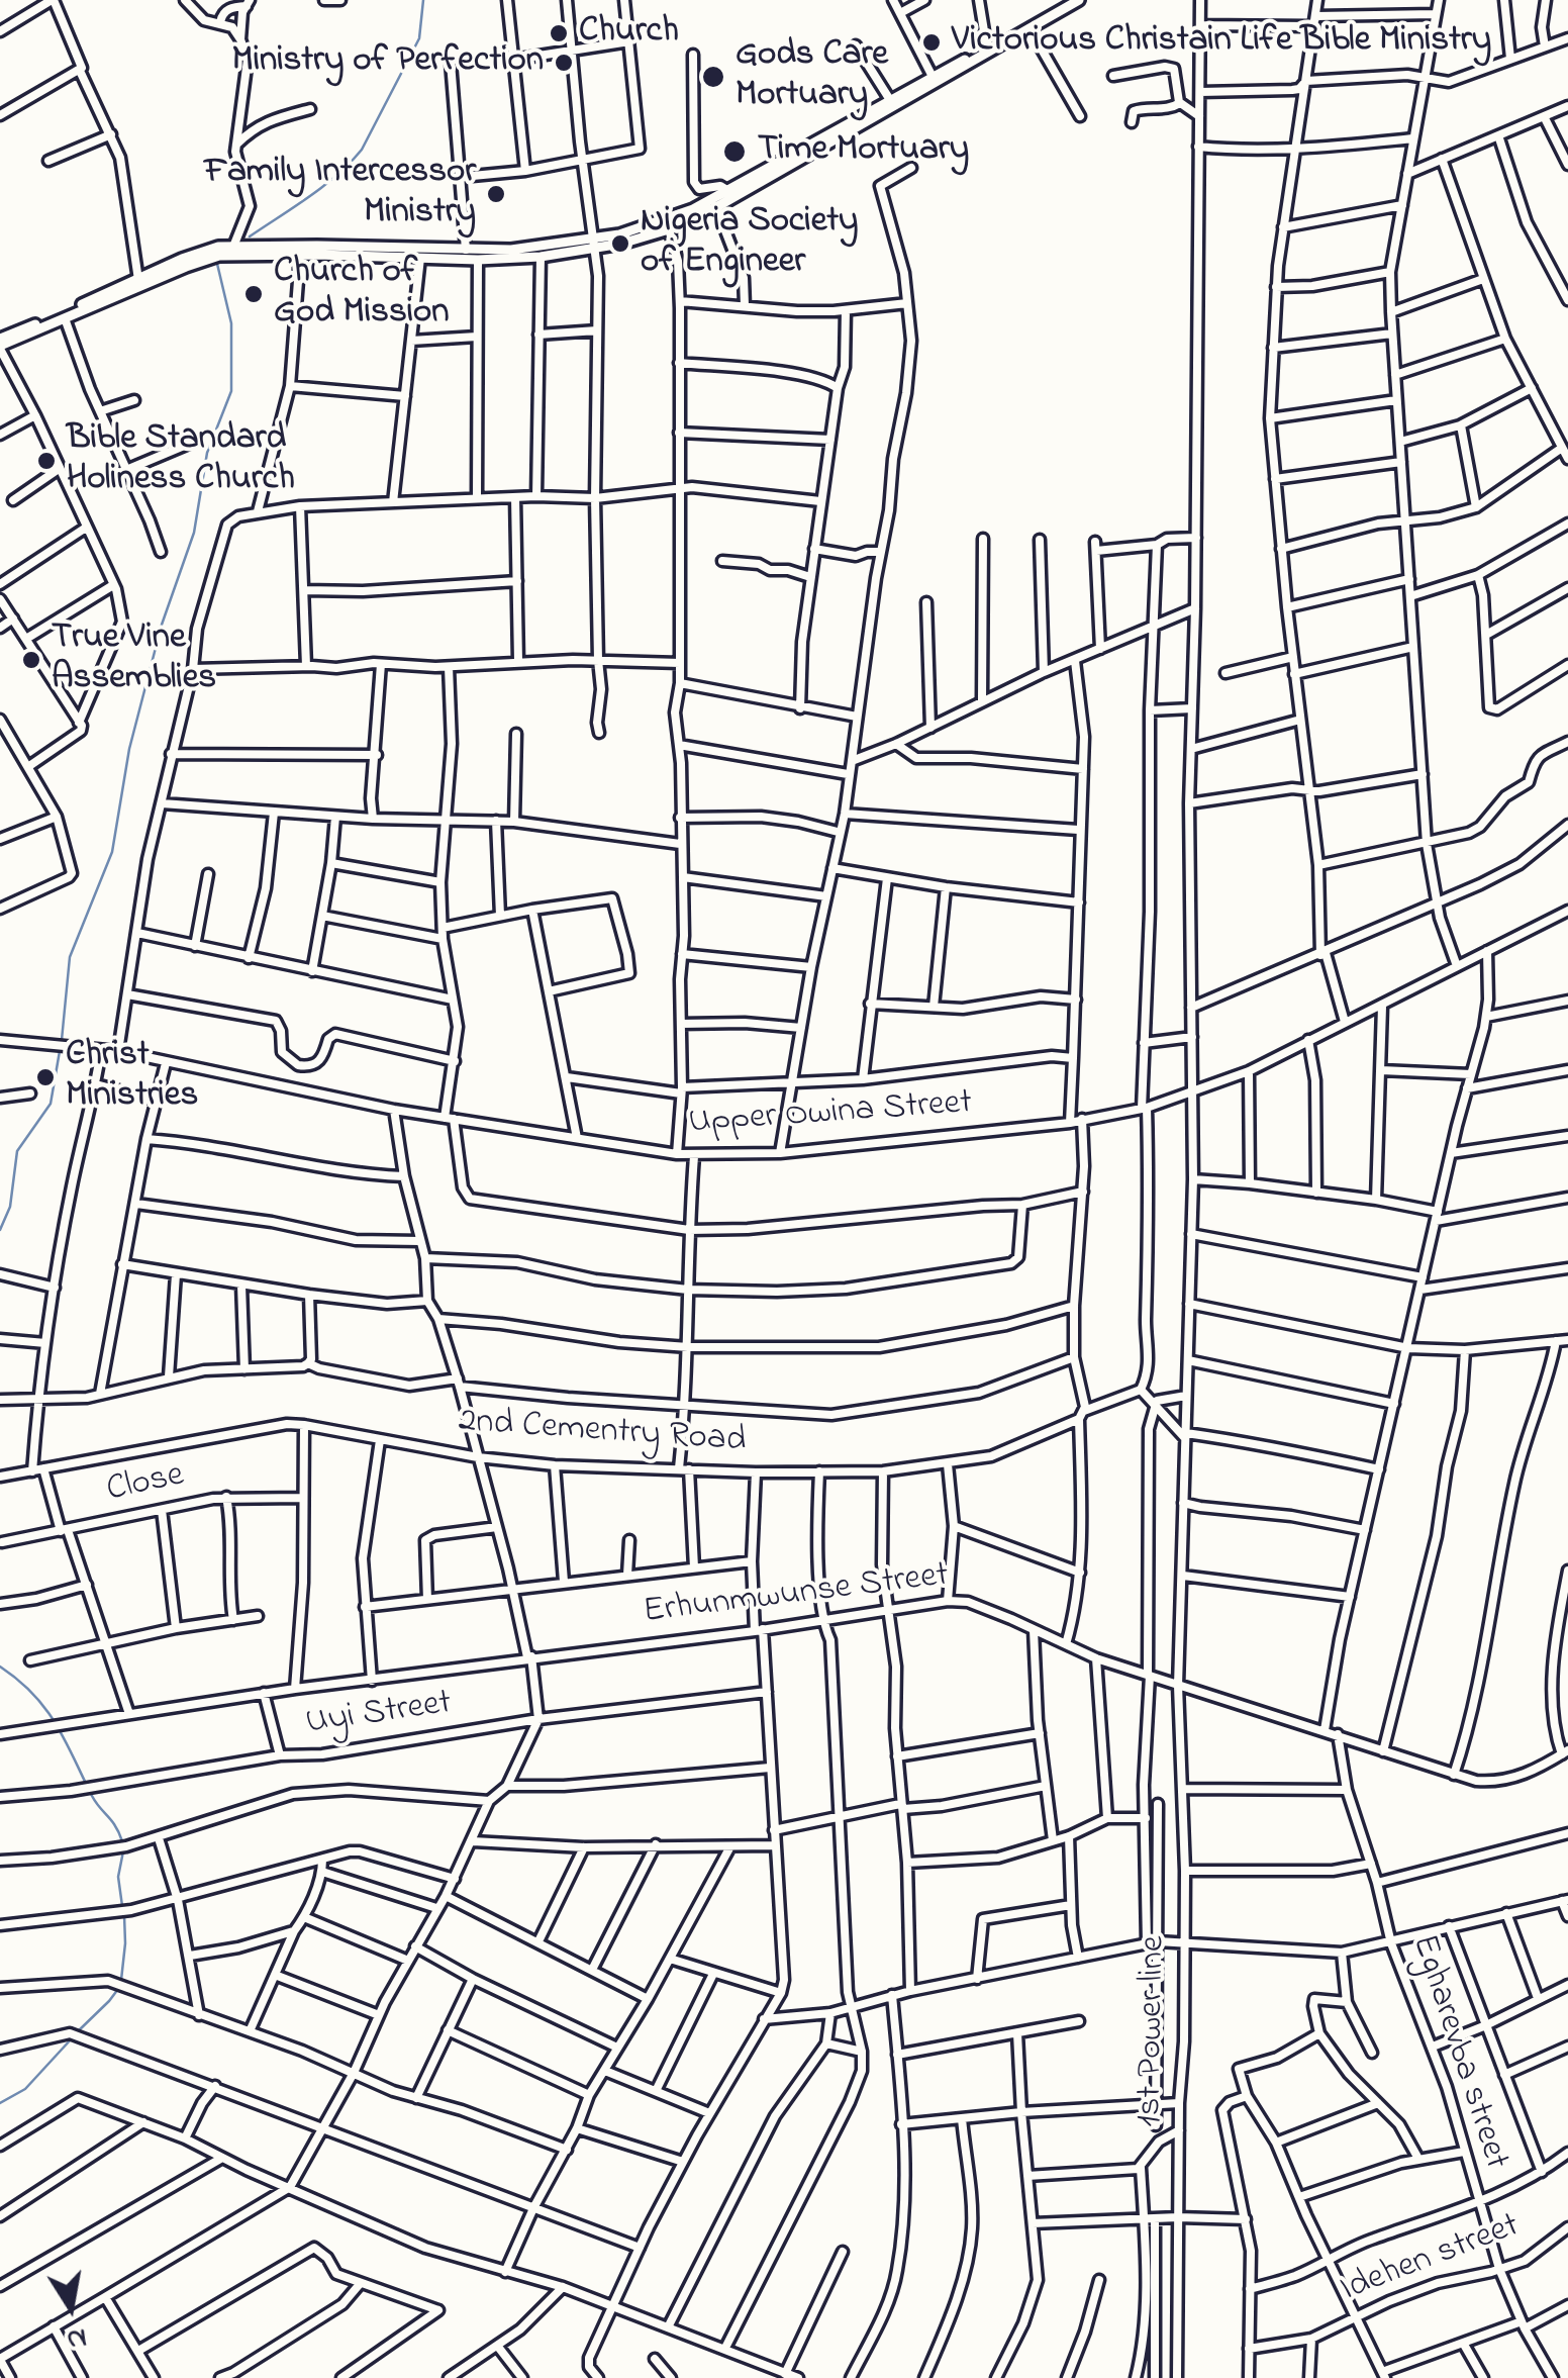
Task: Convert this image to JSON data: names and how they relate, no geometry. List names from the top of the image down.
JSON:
{
  "streets": {
    "street": [
      "Upper Owina Street",
      "2nd Cementry Road",
      "Close",
      "Erhunmwunse Street",
      "Uyi Street",
      "1st Power line",
      "Egharevba street",
      "Idehen street"
    ]
  },
  "crossings": [
    ["Upper Owina Street", "1st Power line"],
    ["Erhunmwunse Street", "1st Power line"],
    ["Erhunmwunse Street", "Egharevba street"],
    ["Egharevba street", "Idehen street"]
  ],
  "places": [
    "Church",
    "Victorious Christain Life Bible Ministry",
    "Ministry of Perfection",
    "Gods Care Mortuary",
    "Time Mortuary",
    "Family Intercessor Ministry",
    "Nigeria Society of Engineer",
    "Church of God Mission",
    "Bible Standard Holiness Church",
    "True Vine Assemblies",
    "Christ Ministries"
  ],
  "north": "bottom"
}
